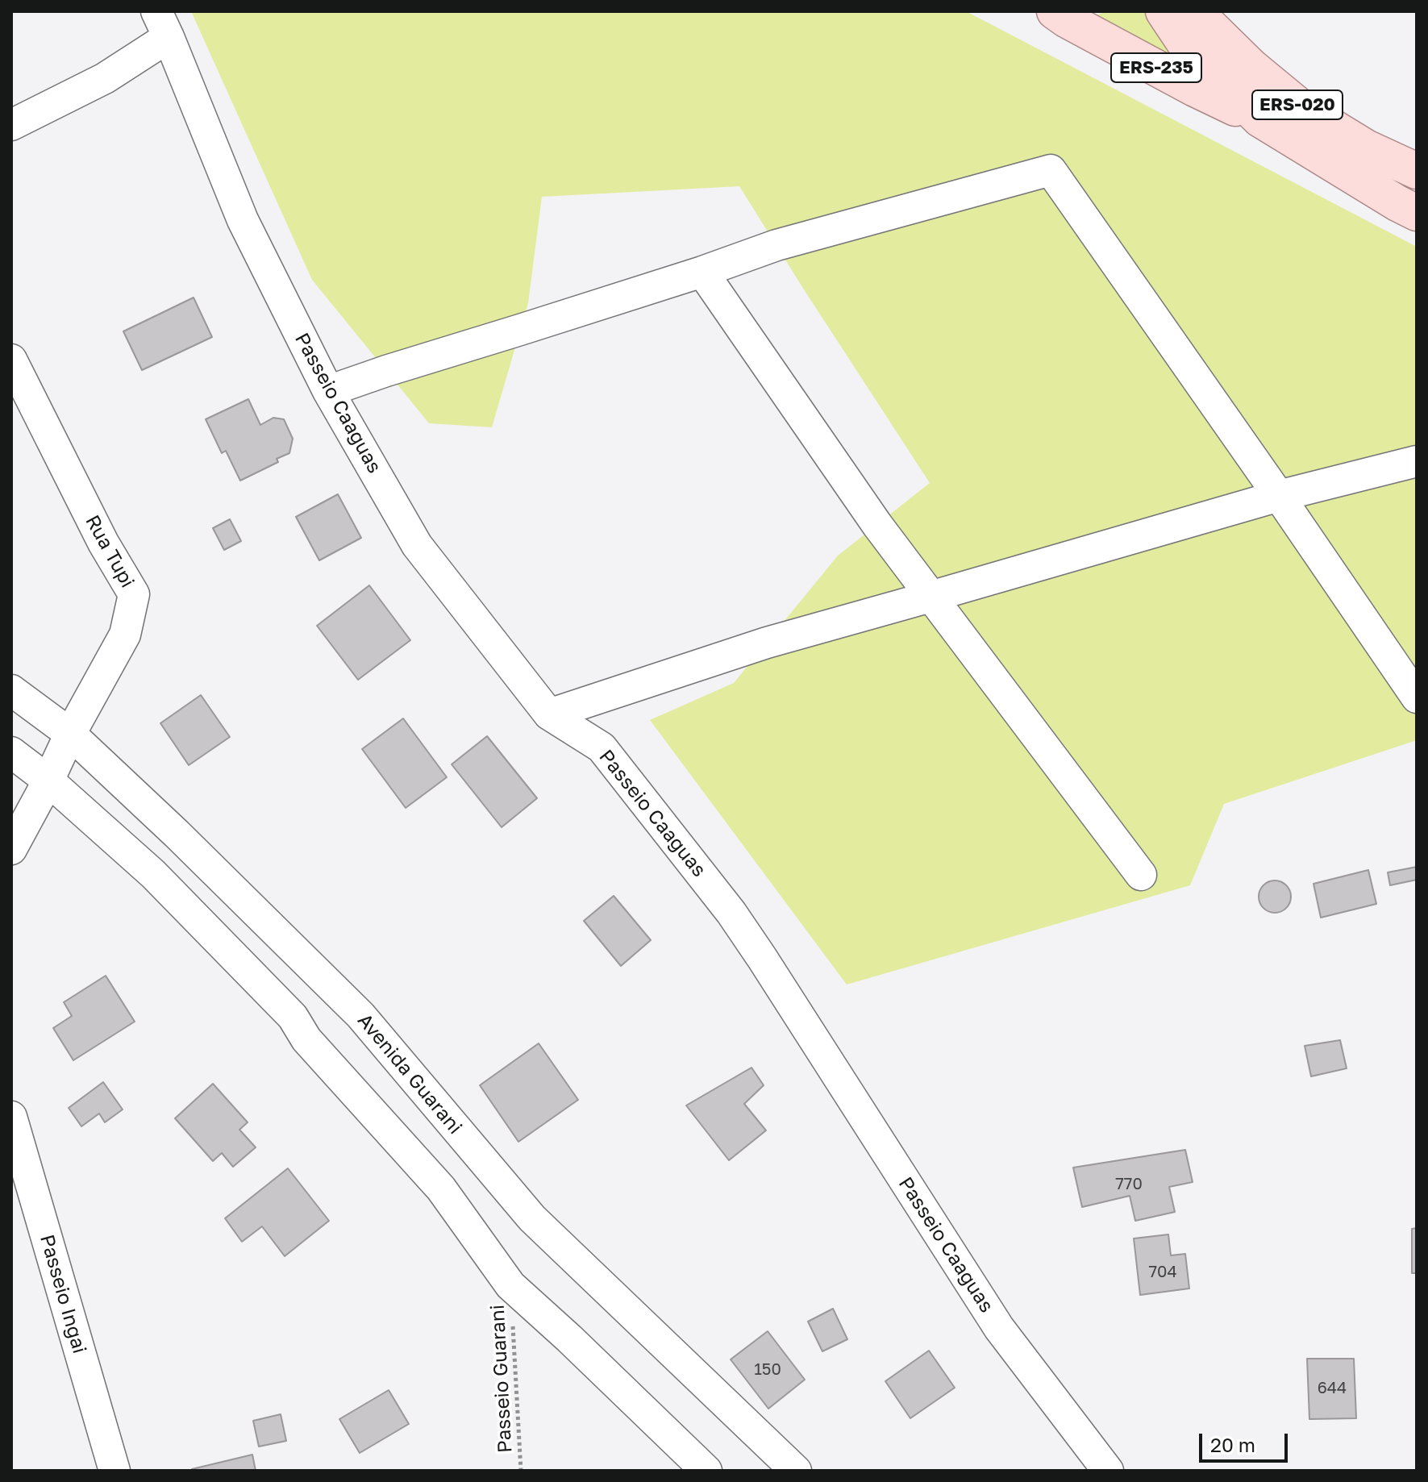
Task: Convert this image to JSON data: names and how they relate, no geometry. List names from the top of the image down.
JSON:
{
  "streets": {
    "main road": ["ERS-235", "ERS-020"],
    "street": [
      "Passeio Caaguas",
      "Rua Tupi",
      "Avenida Guarani",
      "Passeio Ingai"
    ],
    "path": ["Passeio Guarani"]
  },
  "crossings": [
    ["ERS-235", "ERS-020"],
    ["Rua Tupi", "Avenida Guarani"]
  ],
  "house_numbers": [
    "770",
    "704",
    "150",
    "644"
  ],
  "scale_bar": "20 m"
}
